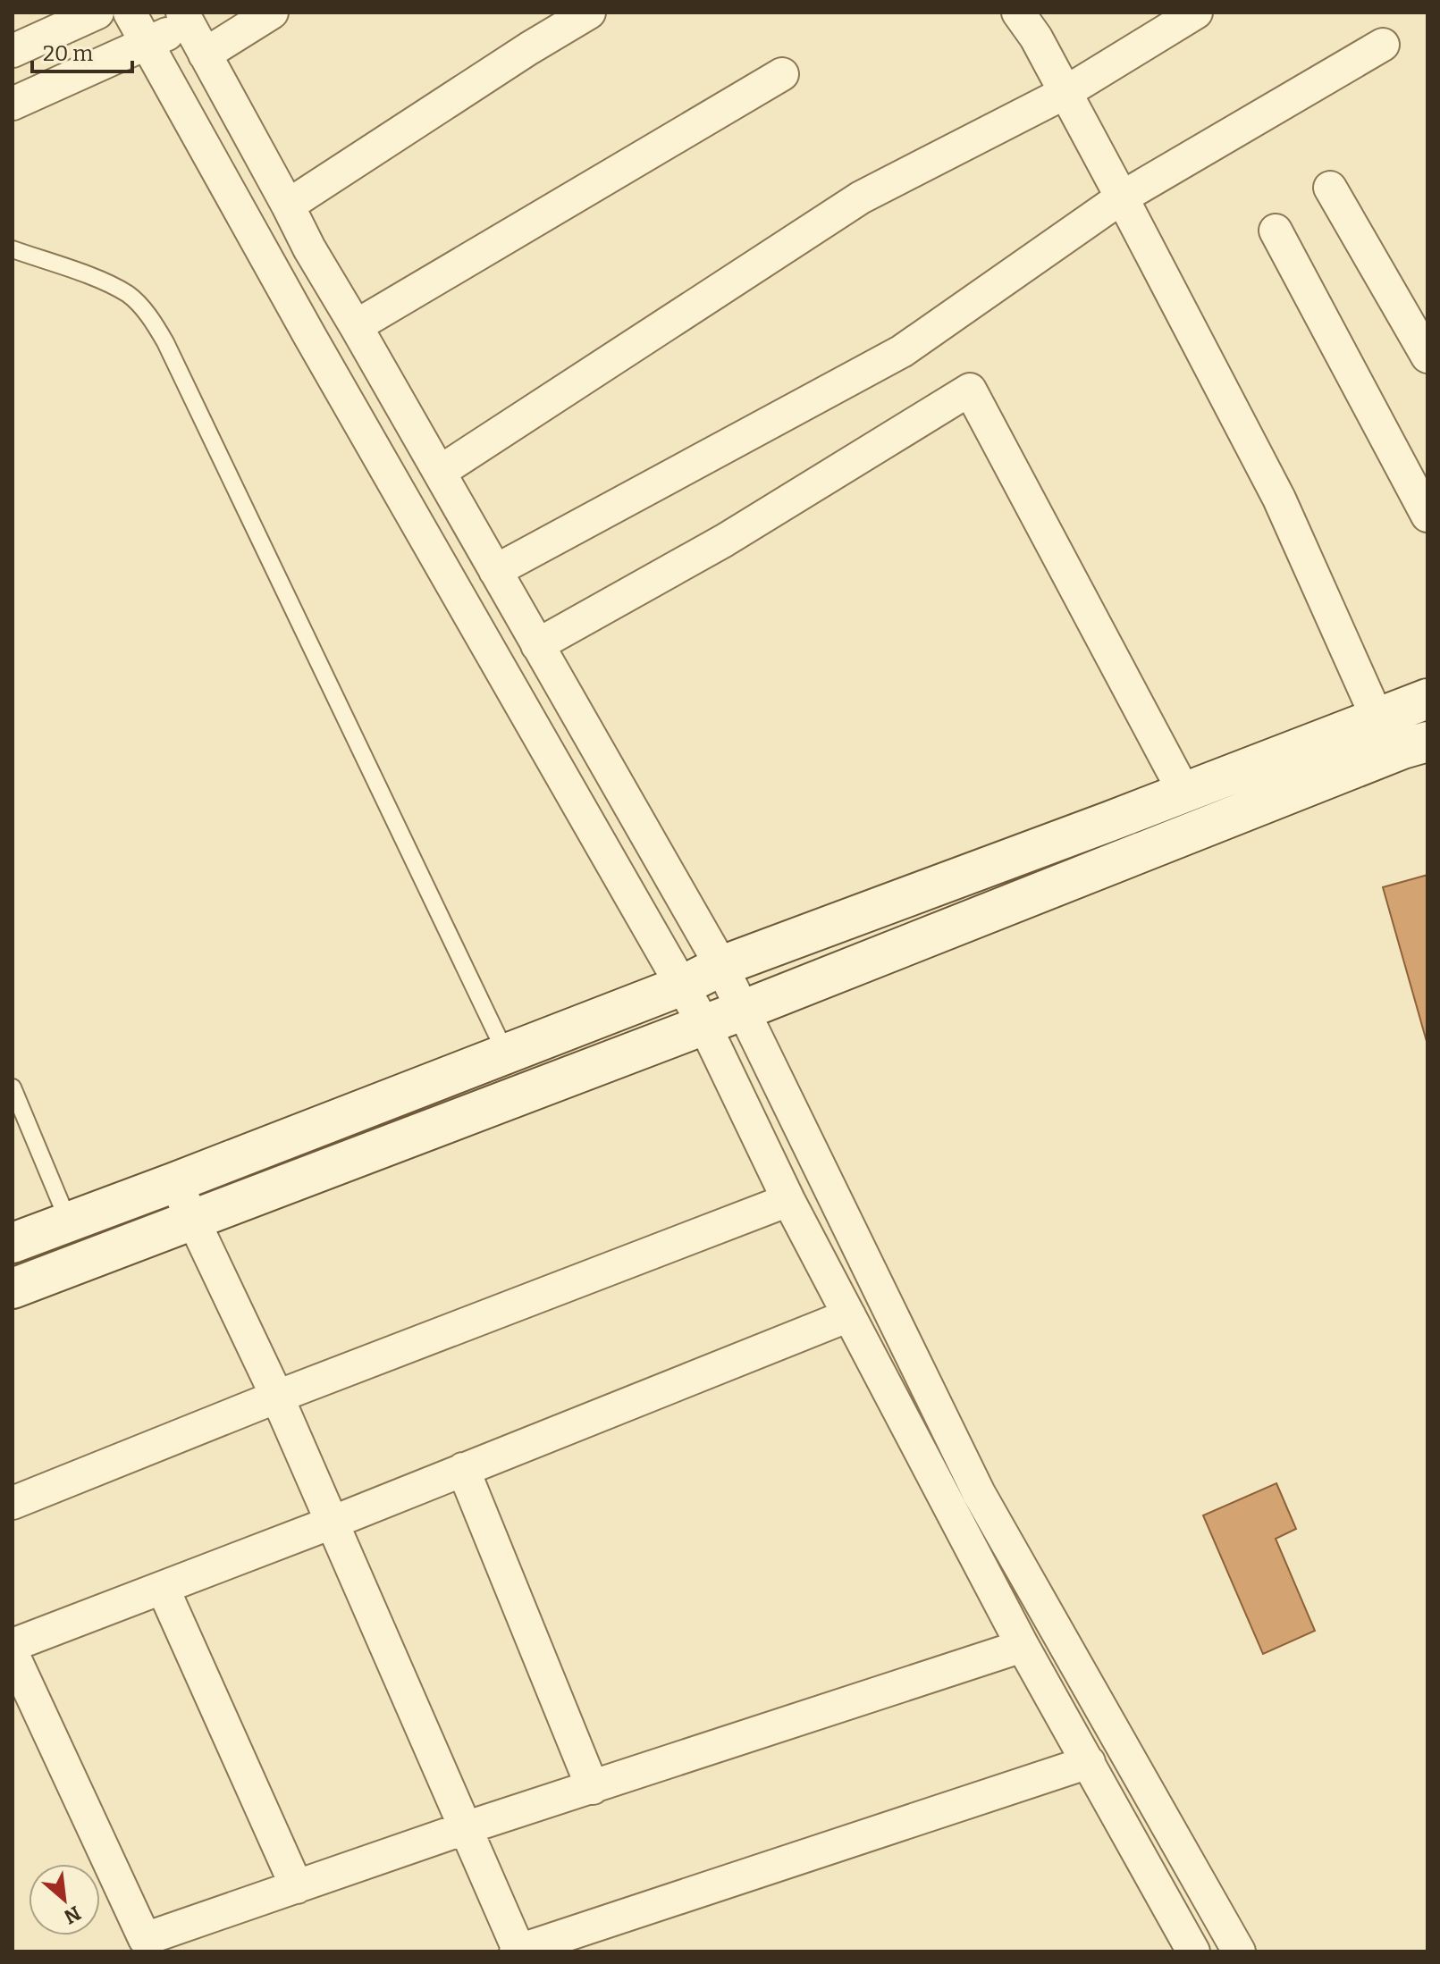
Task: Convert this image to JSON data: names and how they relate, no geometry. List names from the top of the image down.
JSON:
{
  "scale_bar": "20 m",
  "north": "bottom right"
}
